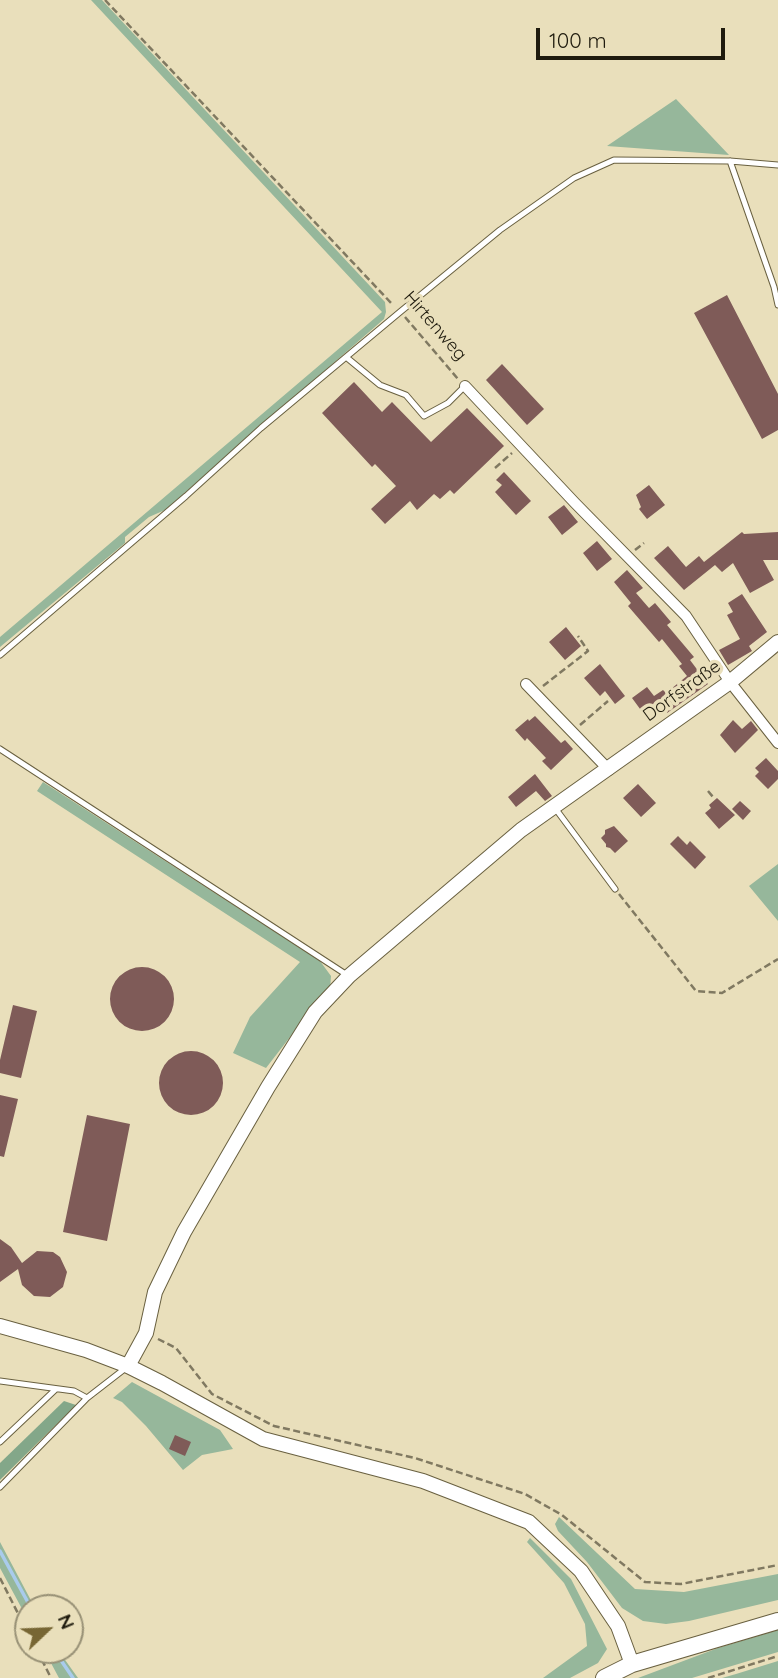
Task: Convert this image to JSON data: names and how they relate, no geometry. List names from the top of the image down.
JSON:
{
  "streets": {
    "street": ["Hirtenweg", "Dorfstraße"]
  },
  "crossings": [
    ["Hirtenweg", "Dorfstraße"]
  ],
  "scale_bar": "100 m",
  "north": "top right"
}
